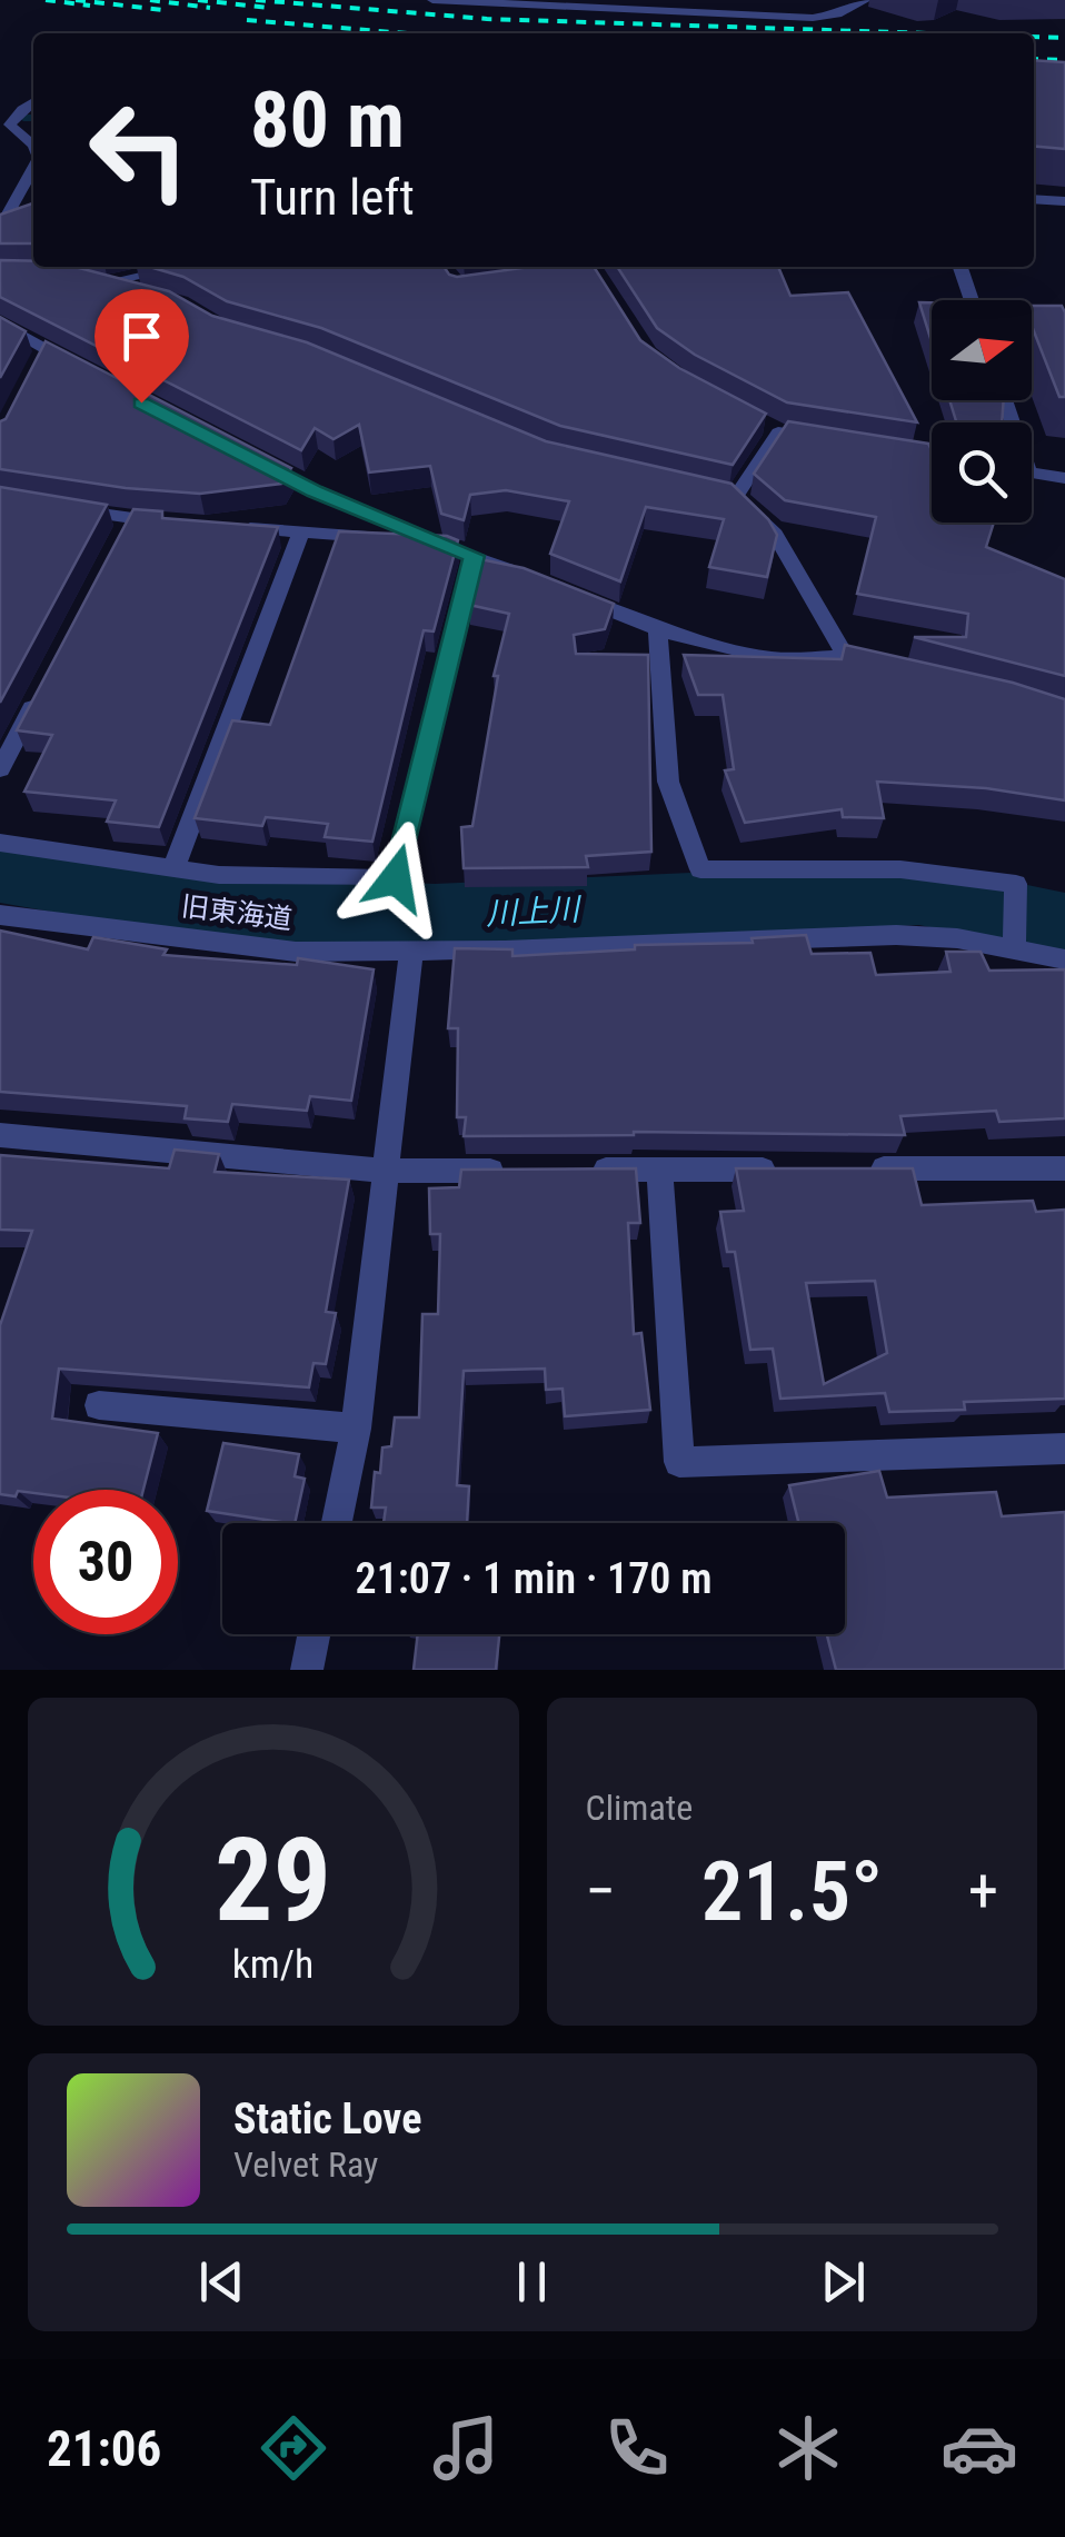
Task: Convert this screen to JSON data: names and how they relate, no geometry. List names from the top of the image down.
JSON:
{
  "streets": {
    "street": ["旧東海道"]
  },
  "water": ["川上川"],
  "north": "right",
  "page": {
    "turn": ["80 m", "Turn left"],
    "limit": "30",
    "trip": "21:07 · 1 min · 170 m",
    "tile": "Climate",
    "heat": ["−", "21.5°", "+"],
    "song": ["Static Love", "Velvet Ray"],
    "tabs": "21:06",
    "gauge": ["29", "km/h"]
  }
}
